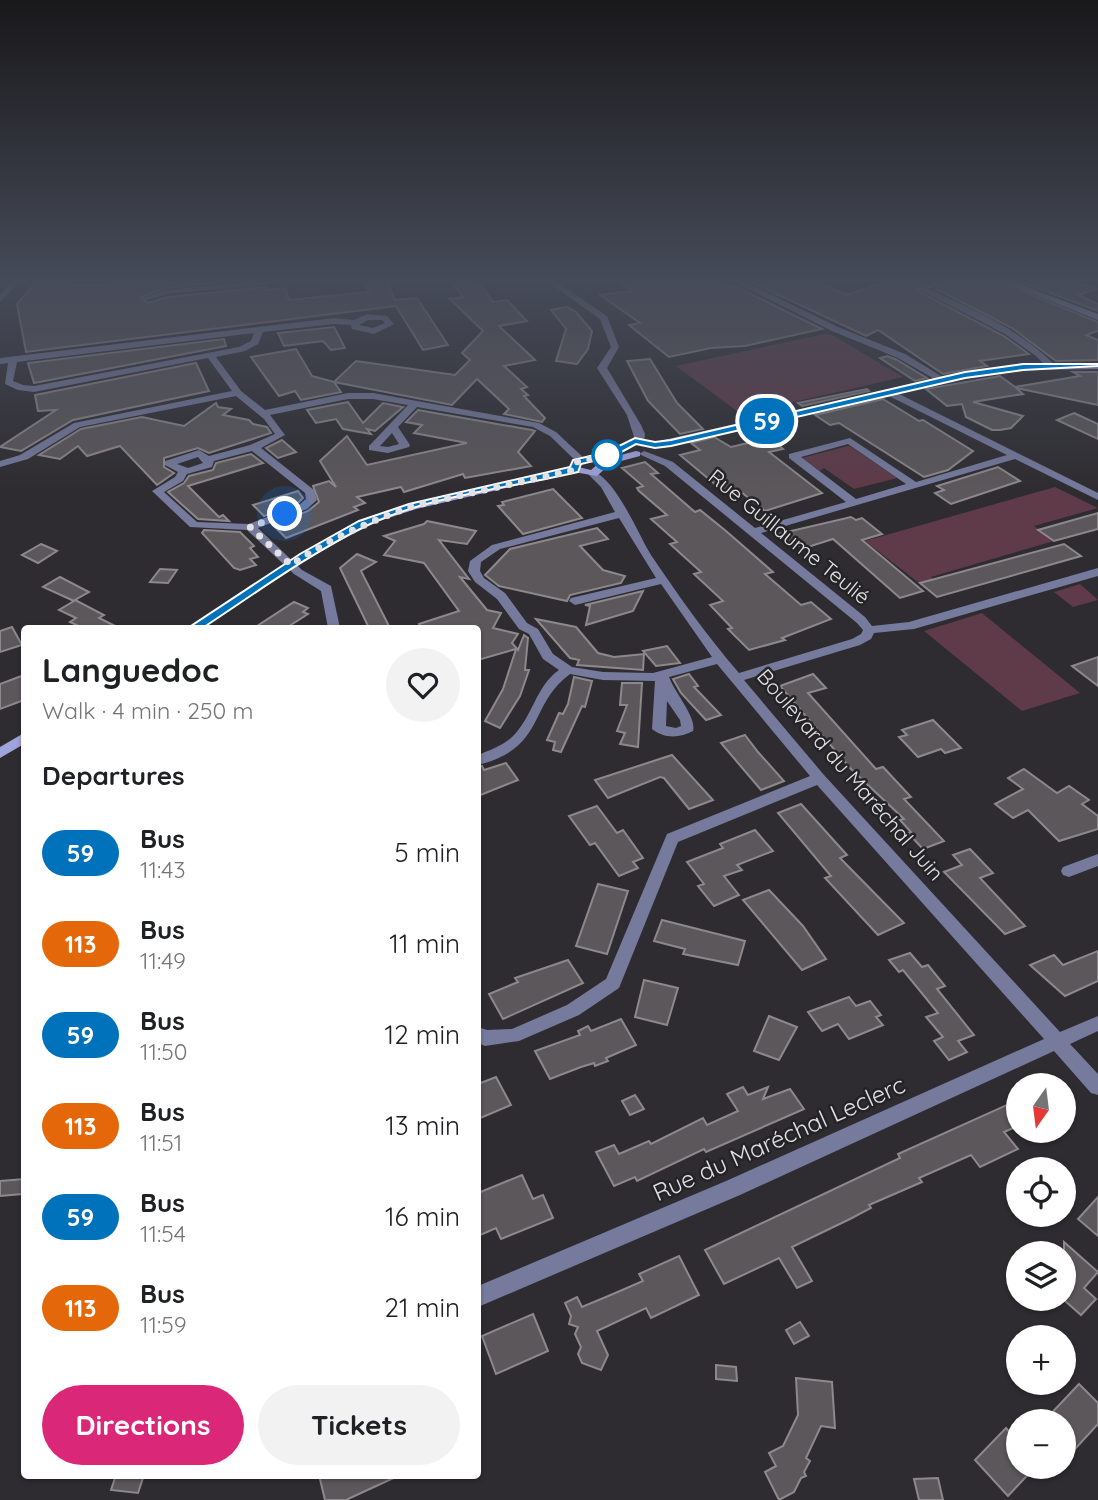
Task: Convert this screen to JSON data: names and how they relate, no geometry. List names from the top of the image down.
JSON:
{
  "streets": {
    "street": ["Rue Guillaume Teulié", "Boulevard du Maréchal Juin", "Rue du Maréchal Leclerc"]
  },
  "crossings": [
    ["Rue Guillaume Teulié", "Boulevard du Maréchal Juin"],
    ["Boulevard du Maréchal Juin", "Rue du Maréchal Leclerc"]
  ],
  "lines": ["bus line 59"],
  "north": "bottom",
  "page": {
    "on_map": "59",
    "heading": [
      ["Languedoc", "Walk · 4 min · 250 m"],
      "Departures"
    ],
    "list": [
      {
        "mark": "59",
        "name": "Bus",
        "note": "11:43",
        "value": "5 min"
      },
      {
        "mark": "113",
        "name": "Bus",
        "note": "11:49",
        "value": "11 min"
      },
      {
        "mark": "59",
        "name": "Bus",
        "note": "11:50",
        "value": "12 min"
      },
      {
        "mark": "113",
        "name": "Bus",
        "note": "11:51",
        "value": "13 min"
      },
      {
        "mark": "59",
        "name": "Bus",
        "note": "11:54",
        "value": "16 min"
      },
      {
        "mark": "113",
        "name": "Bus",
        "note": "11:59",
        "value": "21 min"
      }
    ],
    "map_buttons": ["+", "−"],
    "buttons": ["Directions", "Tickets"]
  }
}
